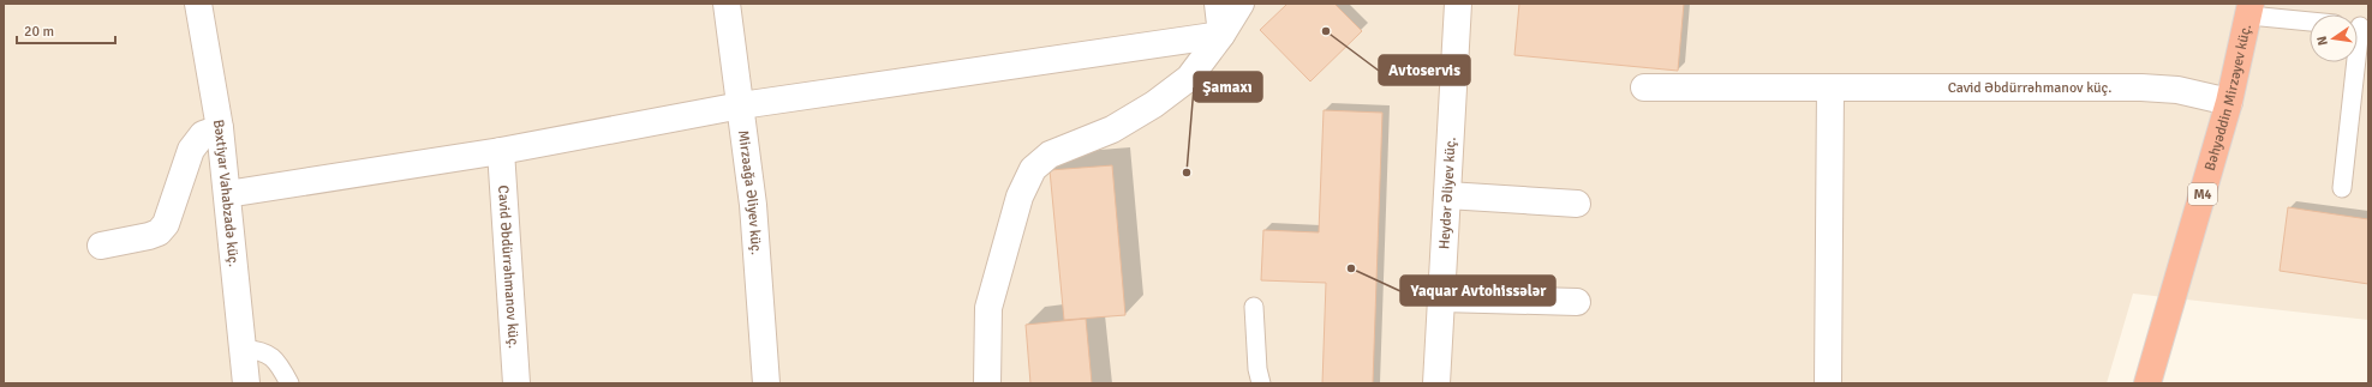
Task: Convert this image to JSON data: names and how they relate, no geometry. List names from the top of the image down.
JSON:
{
  "streets": {
    "highway": ["Bəhyəddin Mirzəyev küç.", "M4"],
    "street": [
      "Cavid Əbdürrəhmanov küç.",
      "Bəxtiyar Vahabzadə küç.",
      "Mirzəağa Əliyev küç.",
      "Heydər Əliyev küç."
    ]
  },
  "crossings": [
    ["Cavid Əbdürrəhmanov küç.", "Bəhyəddin Mirzəyev küç."]
  ],
  "places": ["Avtoservis", "Şamaxı", "Yaquar Avtohissələr"],
  "scale_bar": "20 m",
  "north": "left"
}
